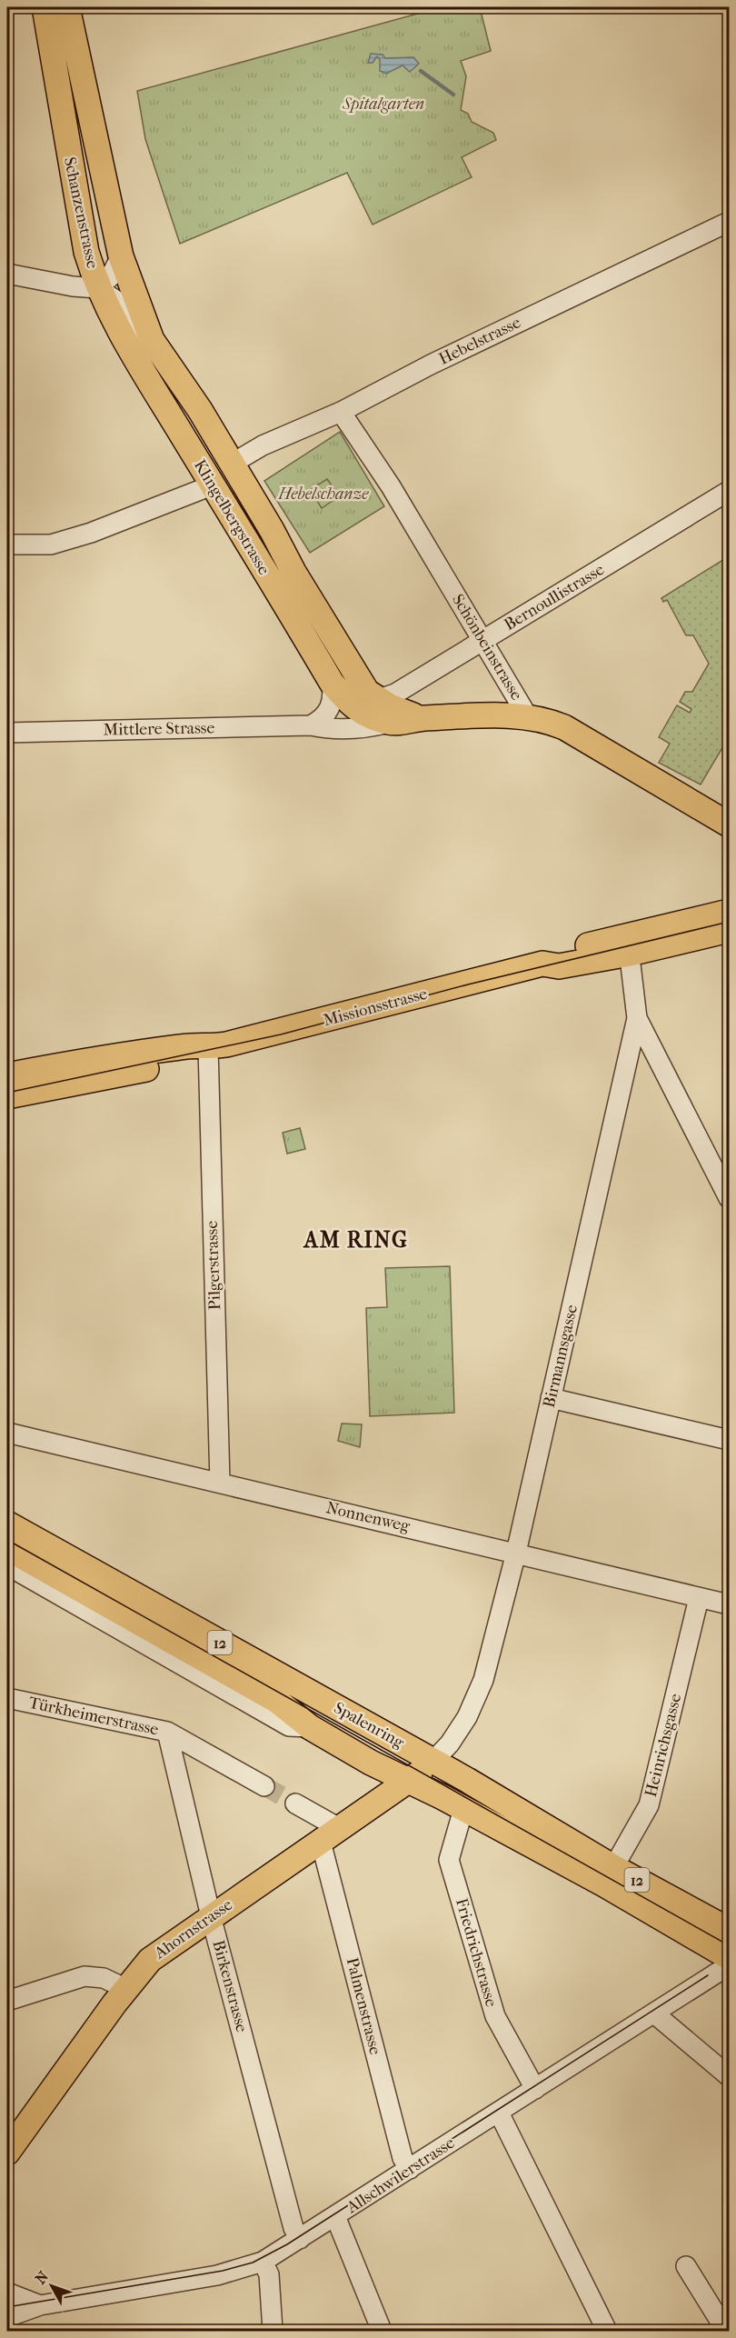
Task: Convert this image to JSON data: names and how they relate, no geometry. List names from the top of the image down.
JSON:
{
  "streets": {
    "main road": [
      "Schanzenstrasse",
      "Klingelbergstrasse",
      "Schönbeinstrasse",
      "Mittlere Strasse",
      "Missionsstrasse",
      "12",
      "Spalenring",
      "Ahornstrasse"
    ],
    "street": [
      "Hebelstrasse",
      "Bernoullistrasse",
      "Pilgerstrasse",
      "Birmannsgasse",
      "Nonnenweg",
      "Türkheimerstrasse",
      "Heinrichsgasse",
      "Friedrichstrasse",
      "Birkenstrasse",
      "Palmenstrasse",
      "Allschwilerstrasse"
    ]
  },
  "crossings": [
    ["Schanzenstrasse", "Klingelbergstrasse"],
    ["Hebelstrasse", "Klingelbergstrasse"],
    ["Hebelstrasse", "Schönbeinstrasse"],
    ["Klingelbergstrasse", "Bernoullistrasse"],
    ["Klingelbergstrasse", "Mittlere Strasse"],
    ["Bernoullistrasse", "Schönbeinstrasse"],
    ["Bernoullistrasse", "Mittlere Strasse"],
    ["Schönbeinstrasse", "Mittlere Strasse"],
    ["Missionsstrasse", "Pilgerstrasse"],
    ["Missionsstrasse", "Birmannsgasse"],
    ["Pilgerstrasse", "Nonnenweg"],
    ["Birmannsgasse", "Nonnenweg"],
    ["Birmannsgasse", "Spalenring"],
    ["Birmannsgasse", "Ahornstrasse"],
    ["Nonnenweg", "Heinrichsgasse"],
    ["Türkheimerstrasse", "Birkenstrasse"],
    ["Spalenring", "Heinrichsgasse"],
    ["Spalenring", "Ahornstrasse"],
    ["Spalenring", "Friedrichstrasse"],
    ["Ahornstrasse", "Birkenstrasse"],
    ["Ahornstrasse", "Palmenstrasse"],
    ["Friedrichstrasse", "Allschwilerstrasse"],
    ["Birkenstrasse", "Allschwilerstrasse"],
    ["Palmenstrasse", "Allschwilerstrasse"]
  ],
  "districts": ["AM RING"],
  "parks": ["Spitalgarten", "Hebelschanze"],
  "north": "top left"
}
